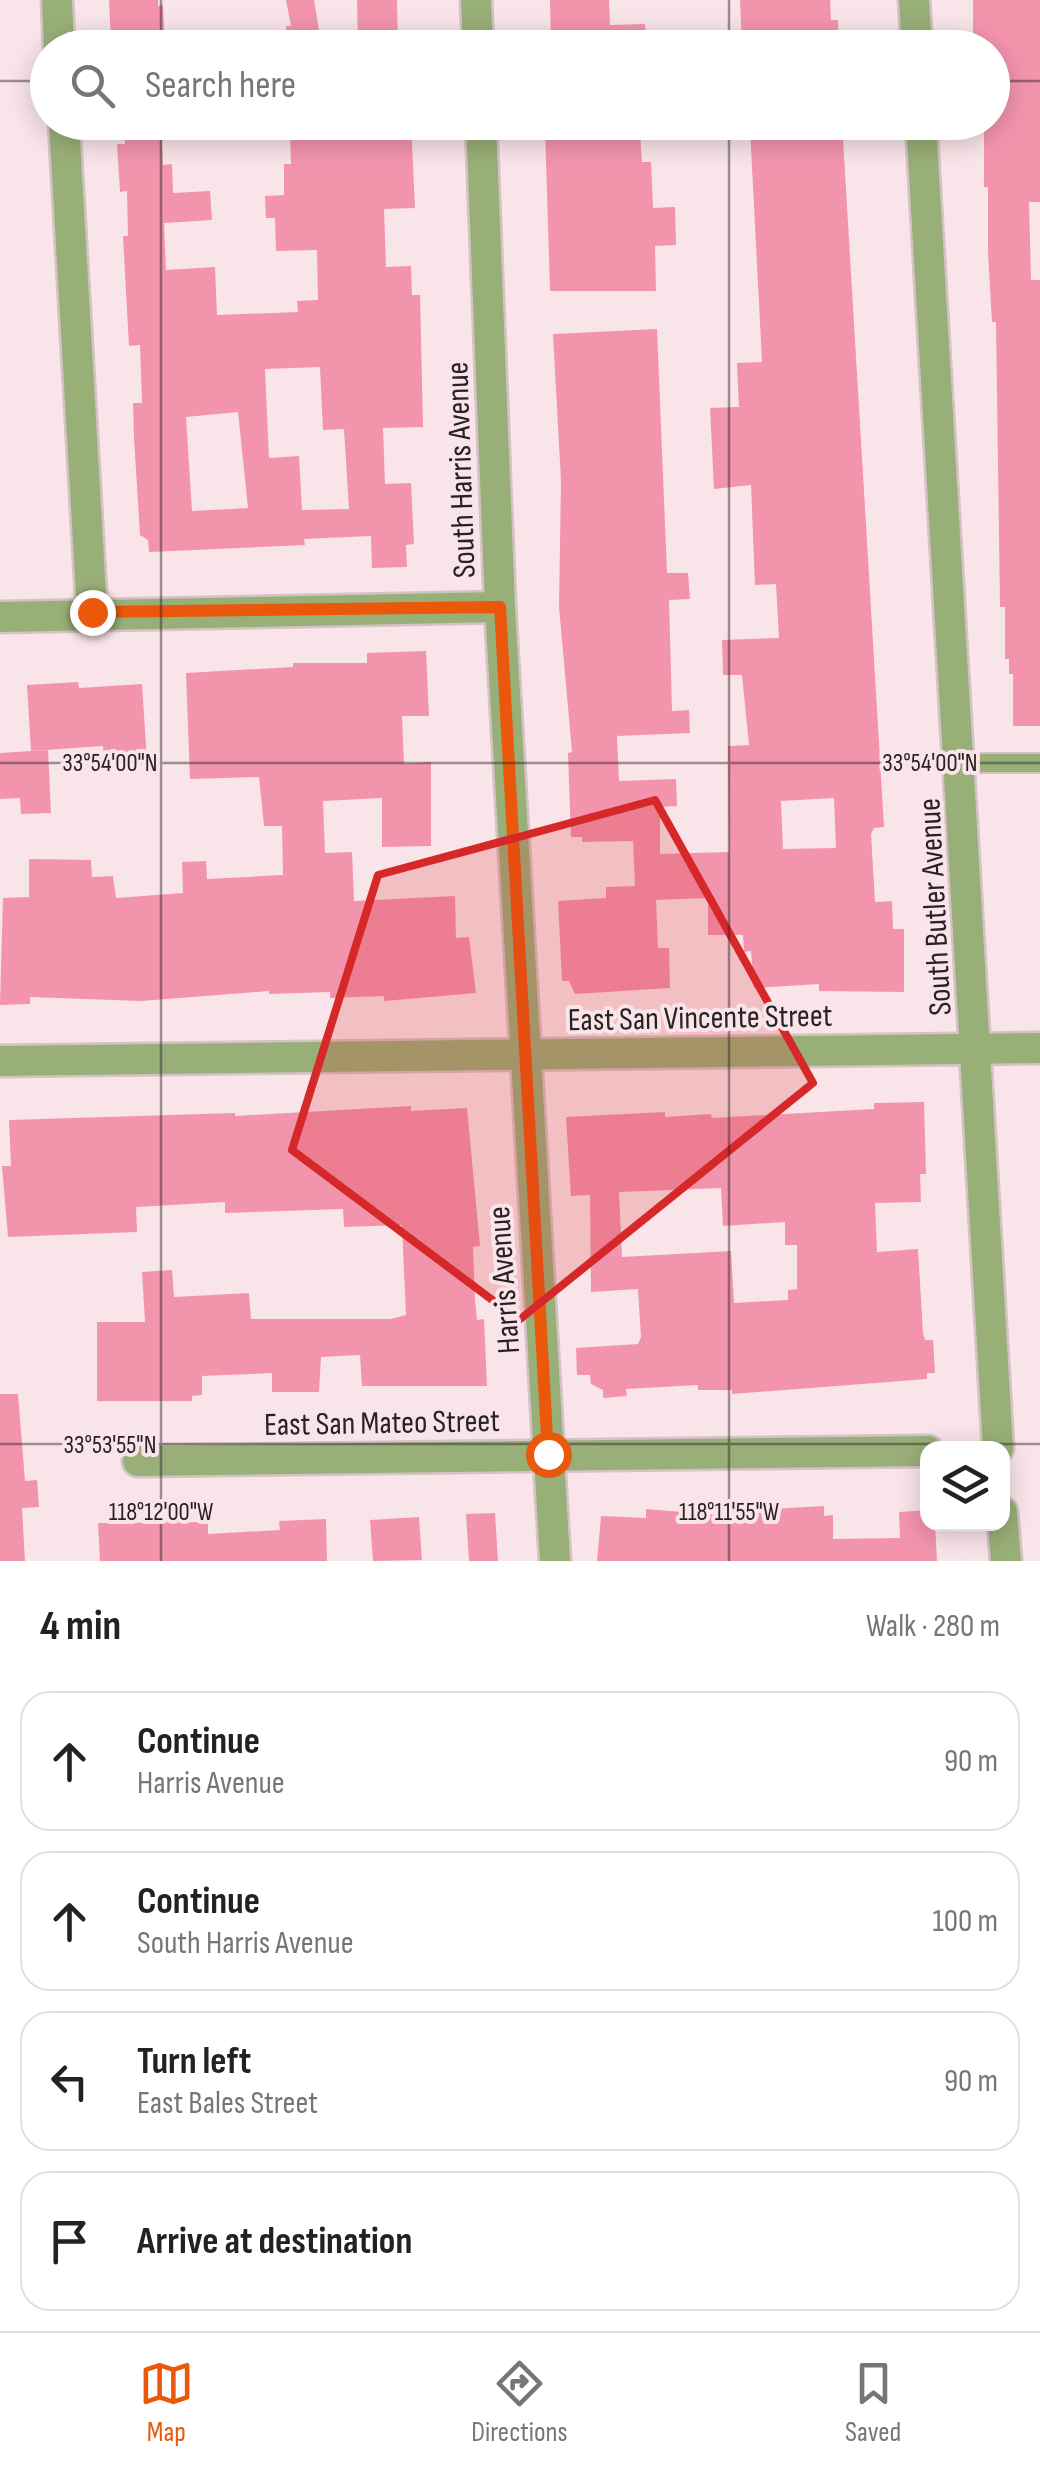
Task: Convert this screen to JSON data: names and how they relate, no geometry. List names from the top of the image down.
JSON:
{
  "streets": {
    "street": [
      "South Harris Avenue",
      "South Butler Avenue",
      "East San Vincente Street",
      "Harris Avenue",
      "East San Mateo Street"
    ]
  },
  "crossings": [
    ["South Harris Avenue", "East San Vincente Street"],
    ["South Harris Avenue", "Harris Avenue"],
    ["South Butler Avenue", "East San Vincente Street"],
    ["East San Vincente Street", "Harris Avenue"],
    ["Harris Avenue", "East San Mateo Street"]
  ],
  "page": {
    "search": "Search here",
    "heading": ["4 min", "Walk · 280 m"],
    "list": [
      ["Continue", "Harris Avenue", "90 m"],
      ["Continue", "South Harris Avenue", "100 m"],
      ["Turn left", "East Bales Street", "90 m"],
      "Arrive at destination"
    ],
    "nav": ["Map", "Directions", "Saved"]
  },
  "coordinates": [
    "33°54'00\"N",
    "33°53'55\"N",
    "118°12'00\"W",
    "118°11'55\"W"
  ]
}
